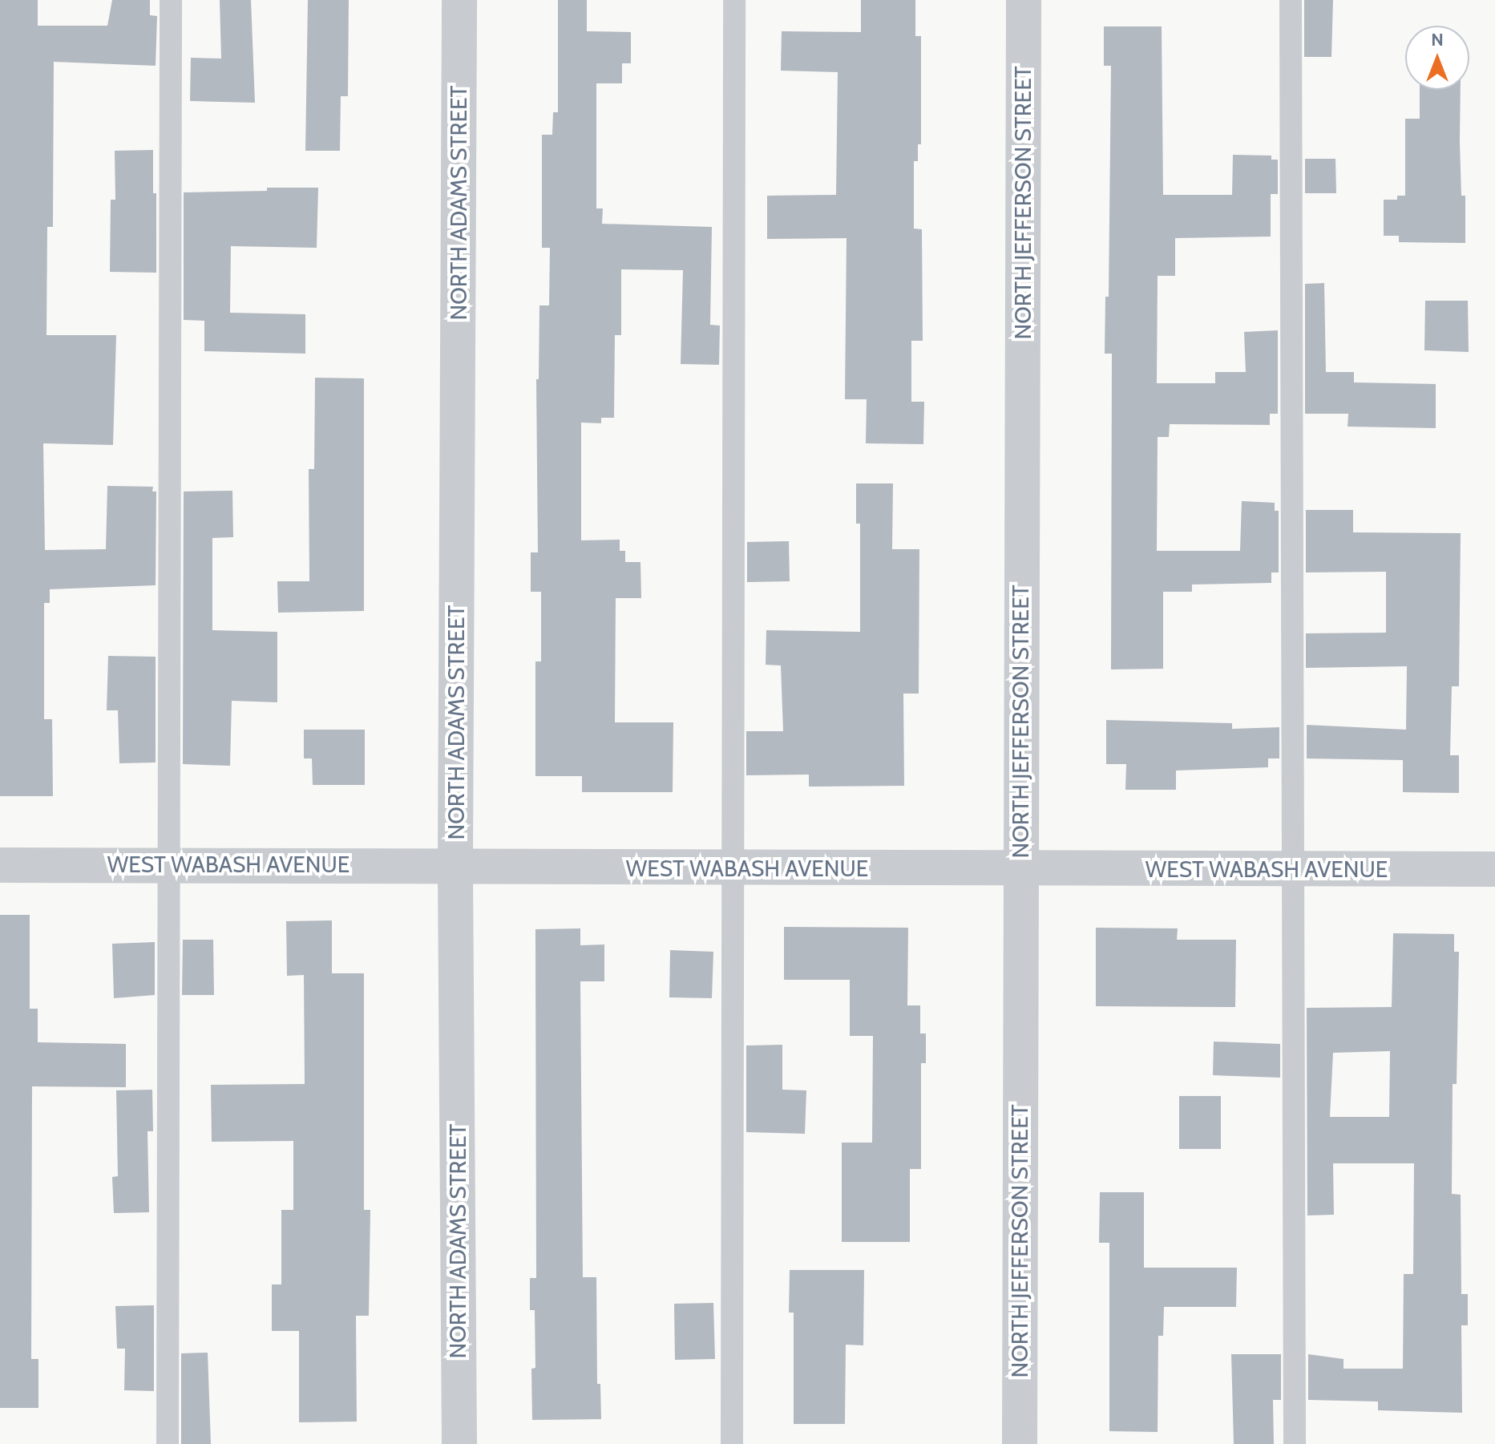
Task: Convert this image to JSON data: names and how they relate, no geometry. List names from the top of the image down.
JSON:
{
  "streets": {
    "street": ["NORTH ADAMS STREET", "NORTH JEFFERSON STREET", "WEST WABASH AVENUE"]
  },
  "crossings": [
    ["NORTH ADAMS STREET", "WEST WABASH AVENUE"],
    ["NORTH JEFFERSON STREET", "WEST WABASH AVENUE"]
  ],
  "north": "top"
}
